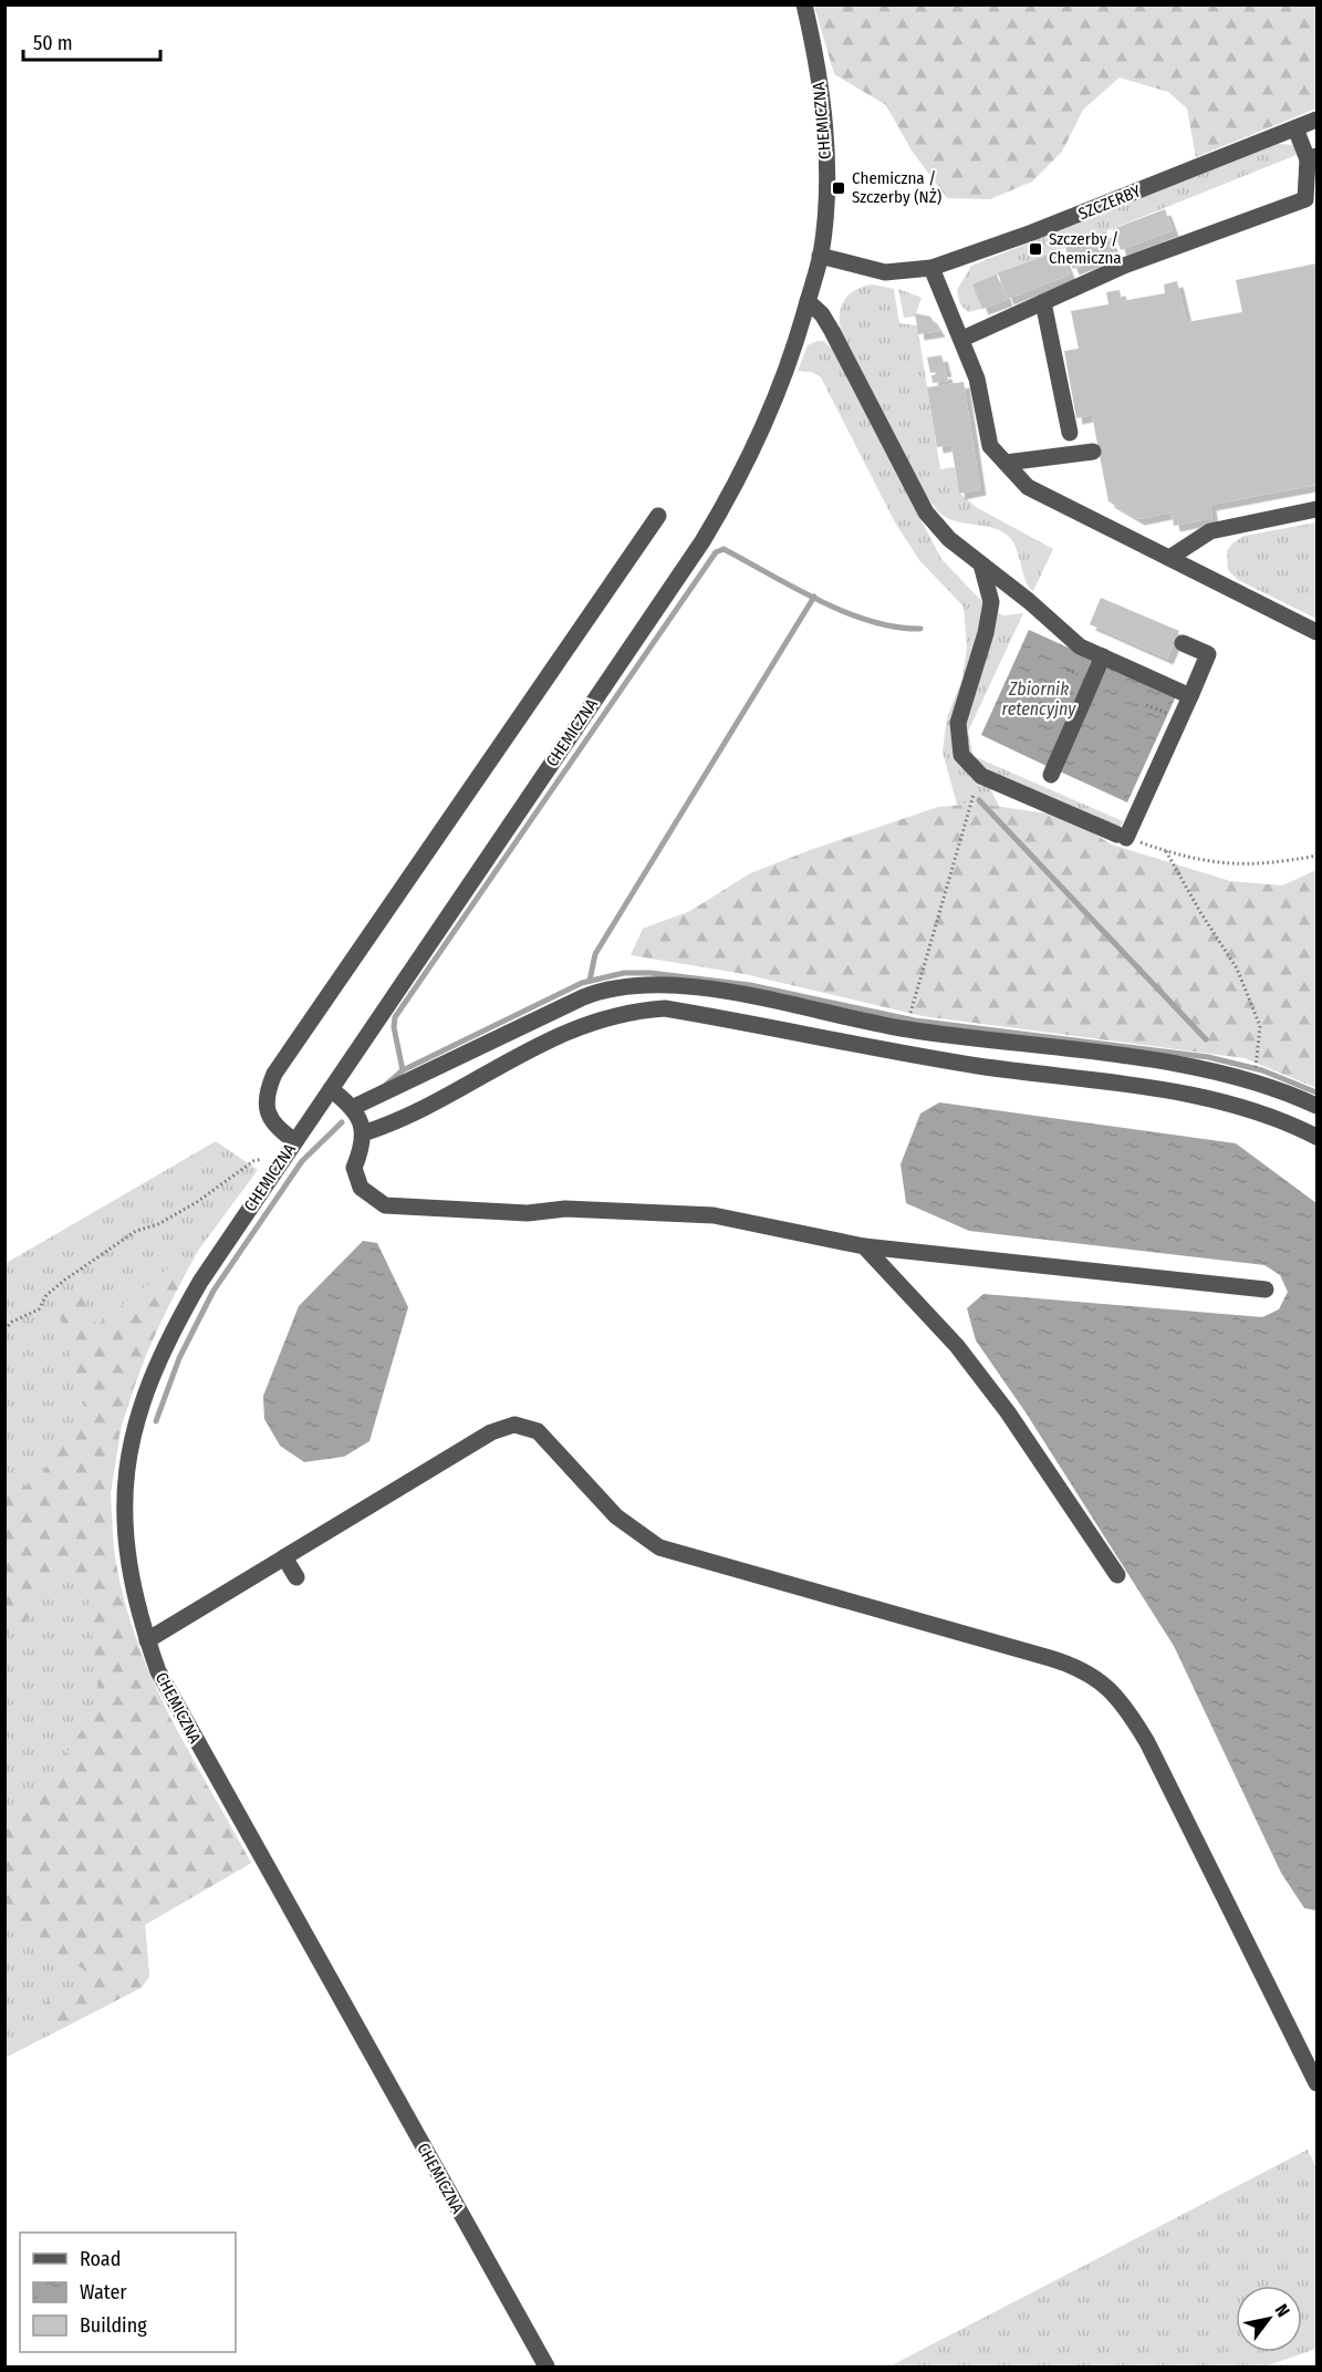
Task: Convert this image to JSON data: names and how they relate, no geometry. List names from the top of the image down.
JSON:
{
  "streets": {
    "street": ["CHEMICZNA", "SZCZERBY"]
  },
  "crossings": [
    ["CHEMICZNA", "SZCZERBY"]
  ],
  "water": ["Zbiornik retencyjny"],
  "places": {
    "transit": ["Chemiczna / Szczerby (NŻ)", "Szczerby / Chemiczna"]
  },
  "legend": ["Road", "Water", "Building"],
  "scale_bar": "50 m",
  "north": "top right"
}
